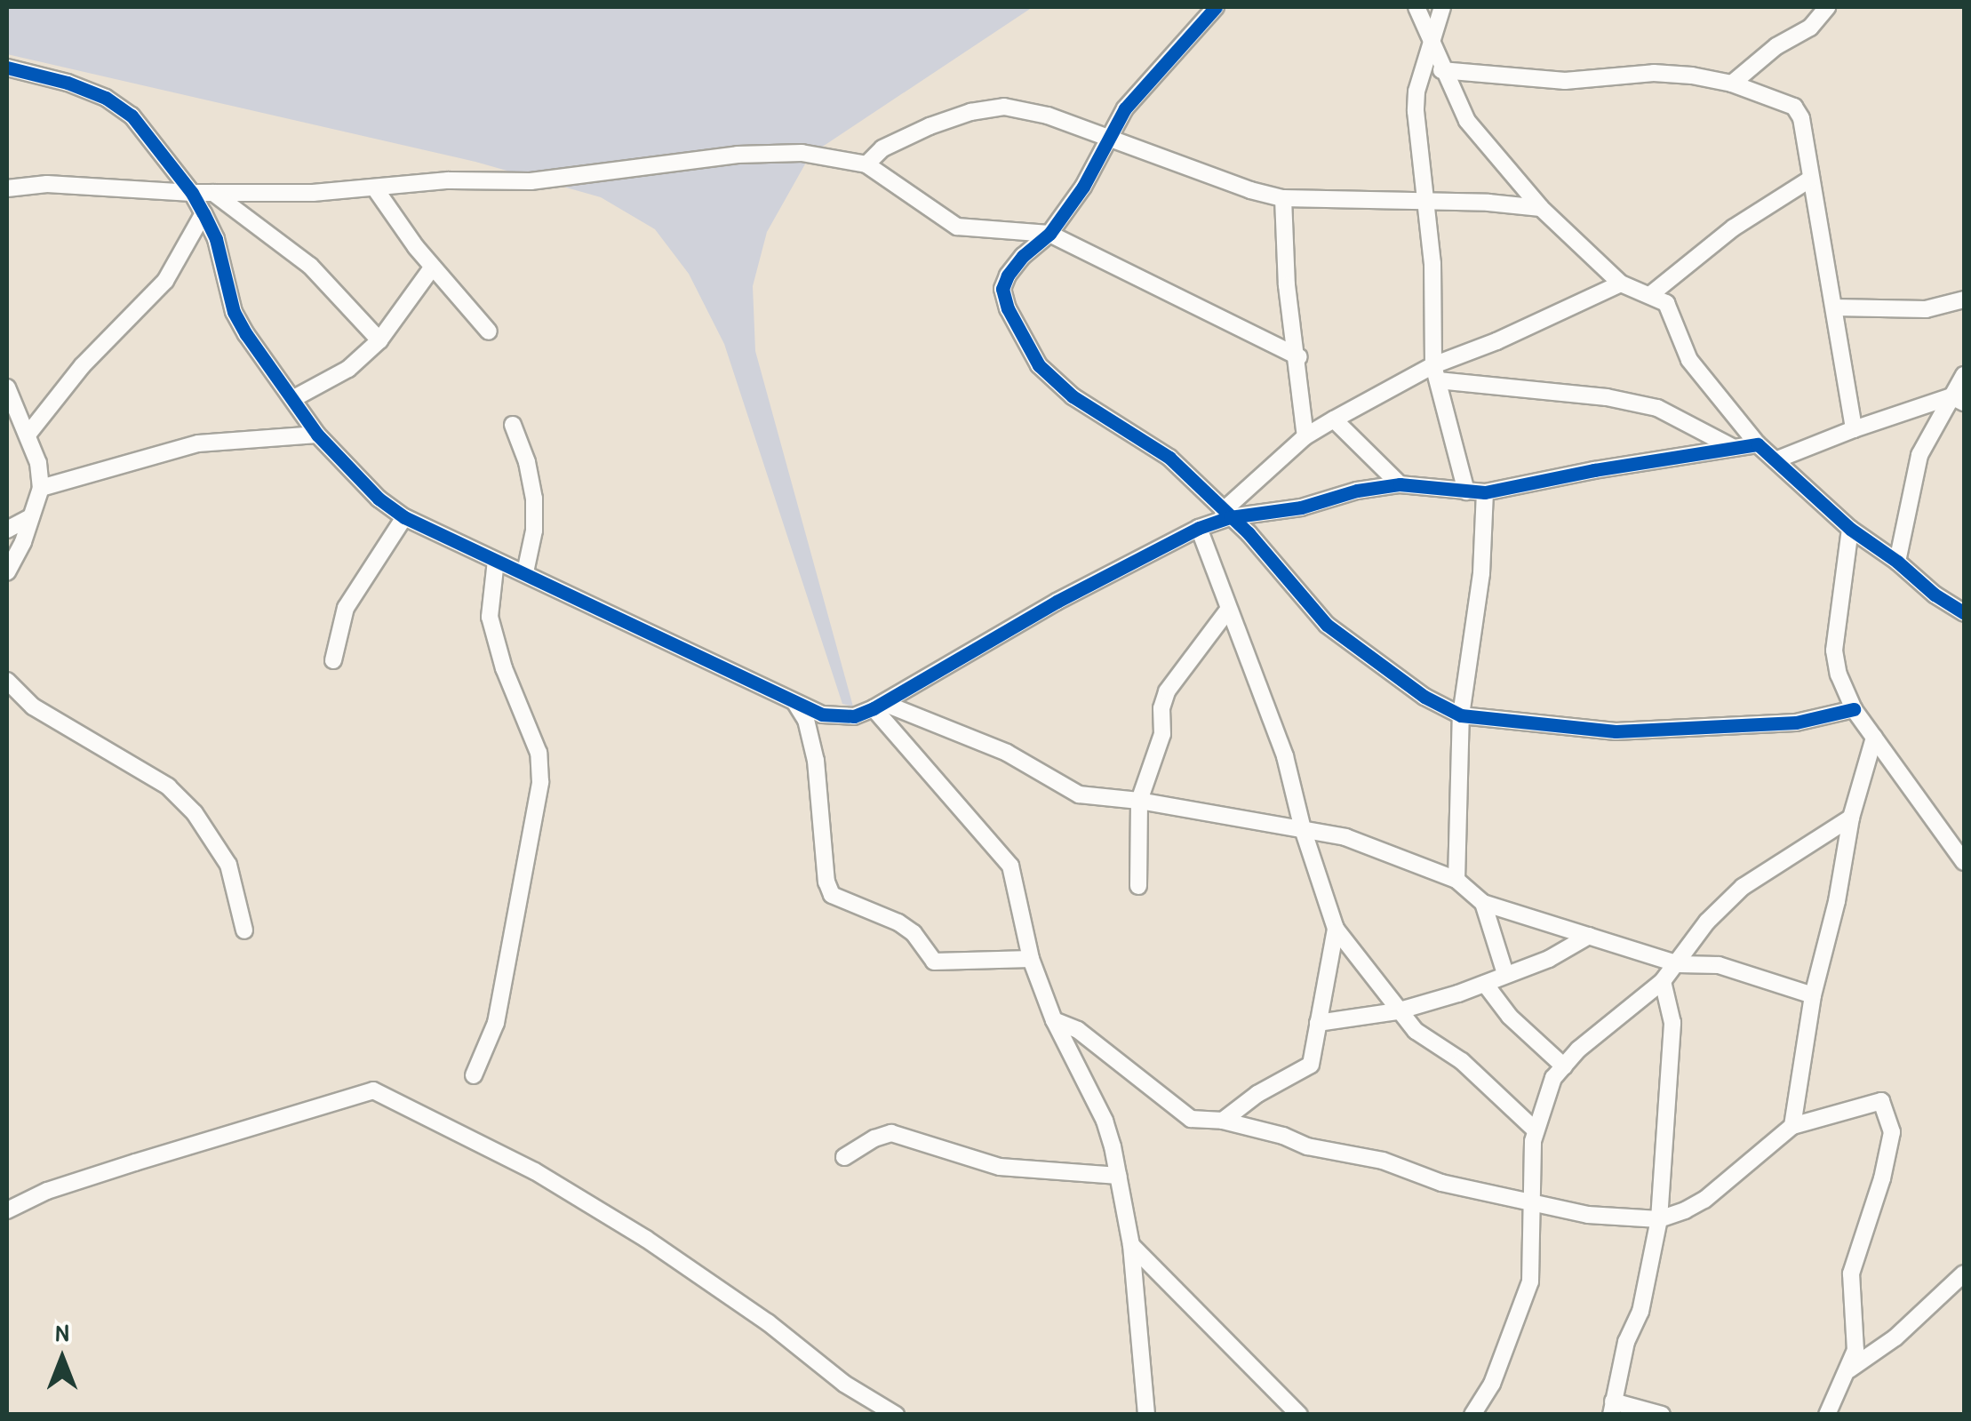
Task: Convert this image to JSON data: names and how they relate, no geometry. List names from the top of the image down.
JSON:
{
  "north": "top"
}
